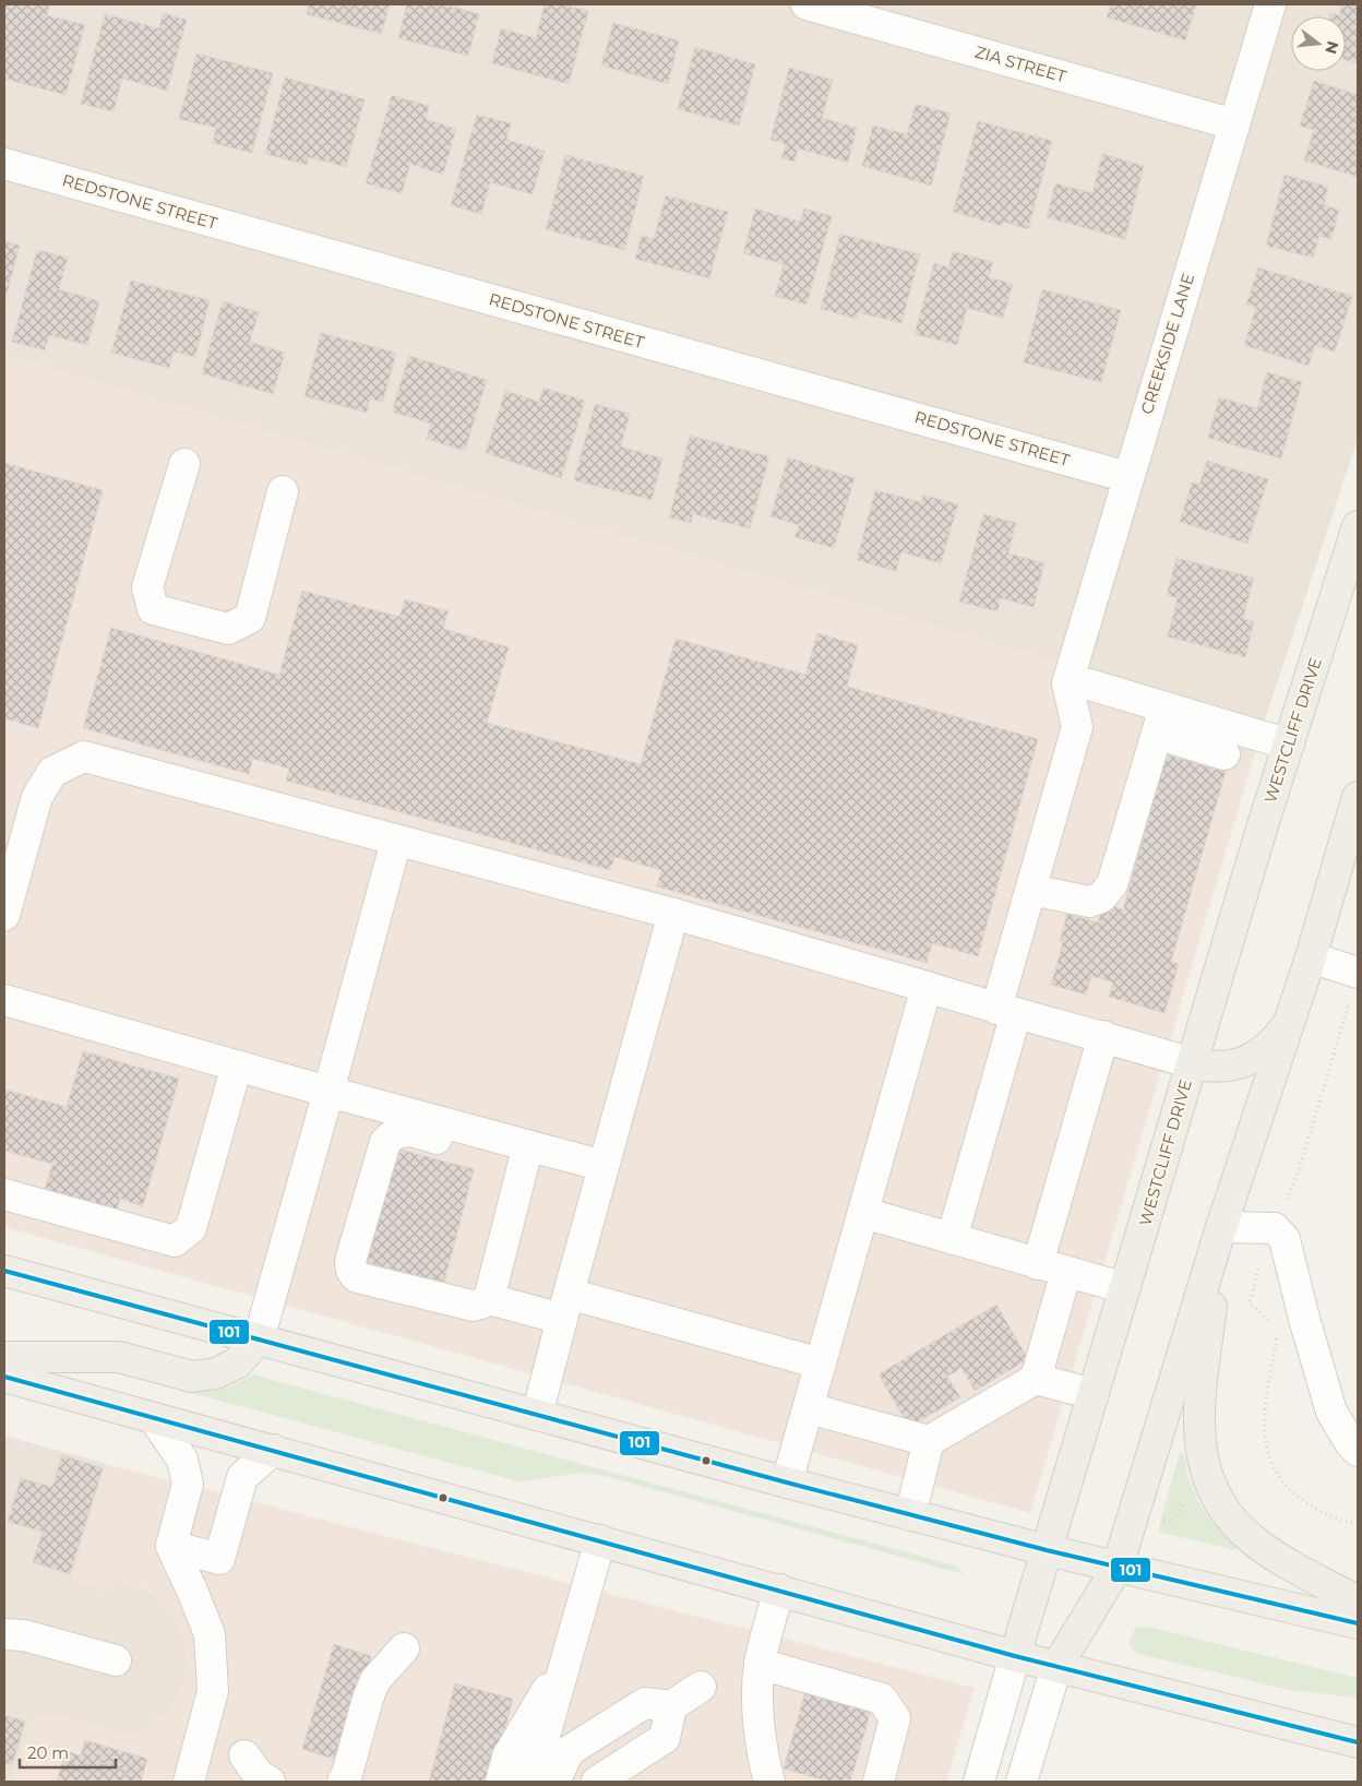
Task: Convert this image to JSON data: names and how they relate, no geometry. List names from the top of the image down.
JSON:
{
  "streets": {
    "main road": ["WESTCLIFF DRIVE"],
    "street": ["ZIA STREET", "REDSTONE STREET", "CREEKSIDE LANE"]
  },
  "crossings": [
    ["ZIA STREET", "CREEKSIDE LANE"],
    ["REDSTONE STREET", "CREEKSIDE LANE"]
  ],
  "lines": ["transit line 101"],
  "scale_bar": "20 m",
  "north": "right"
}
